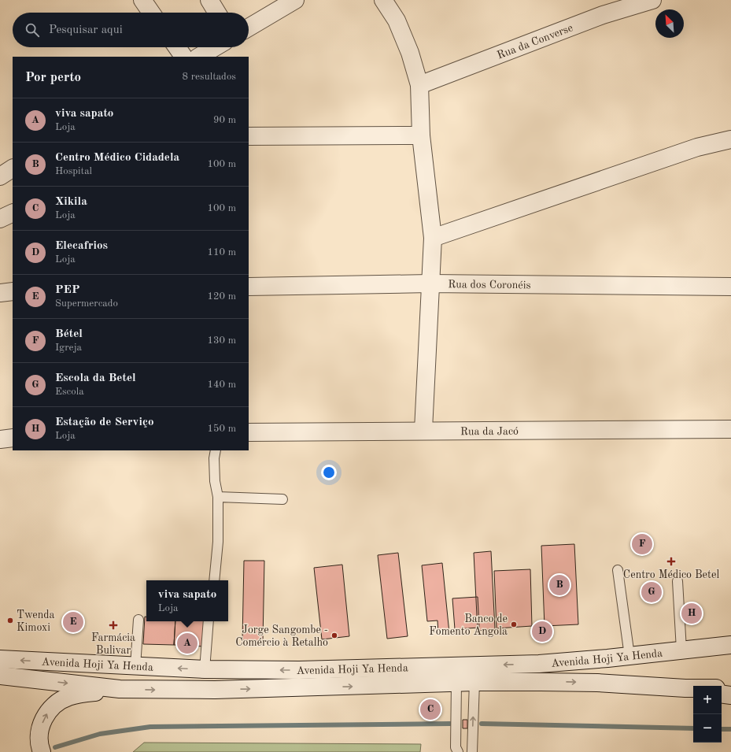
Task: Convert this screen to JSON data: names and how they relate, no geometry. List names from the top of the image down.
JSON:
{
  "streets": {
    "street": [
      "Rua da Converse",
      "Rua dos Coronéis",
      "Rua da Jacó",
      "Avenida Hoji Ya Henda"
    ]
  },
  "places": {
    "health": ["Centro Médico Betel", "Farmácia Bulivar"],
    "other": ["Twenda Kimoxi", "Banco de Fomento Angola", "Jorge Sangombe - Comércio à Retalho"]
  },
  "north": "top left",
  "page": {
    "search": "Pesquisar aqui",
    "heading": ["Por perto", "8 resultados"],
    "list": [
      {
        "mark": "A",
        "name": "viva sapato",
        "note": "Loja",
        "value": "90 m"
      },
      {
        "mark": "B",
        "name": "Centro Médico Cidadela",
        "note": "Hospital",
        "value": "100 m"
      },
      {
        "mark": "C",
        "name": "Xikila",
        "note": "Loja",
        "value": "100 m"
      },
      {
        "mark": "D",
        "name": "Elecafrios",
        "note": "Loja",
        "value": "110 m"
      },
      {
        "mark": "E",
        "name": "PEP",
        "note": "Supermercado",
        "value": "120 m"
      },
      {
        "mark": "F",
        "name": "Bétel",
        "note": "Igreja",
        "value": "130 m"
      },
      {
        "mark": "G",
        "name": "Escola da Betel",
        "note": "Escola",
        "value": "140 m"
      },
      {
        "mark": "H",
        "name": "Estação de Serviço",
        "note": "Loja",
        "value": "150 m"
      }
    ],
    "pins": [
      "F",
      "B",
      "G",
      "H",
      "E",
      "D",
      "A",
      "C"
    ],
    "popup": ["viva sapato", "Loja"],
    "map_buttons": ["+", "−"]
  }
}
